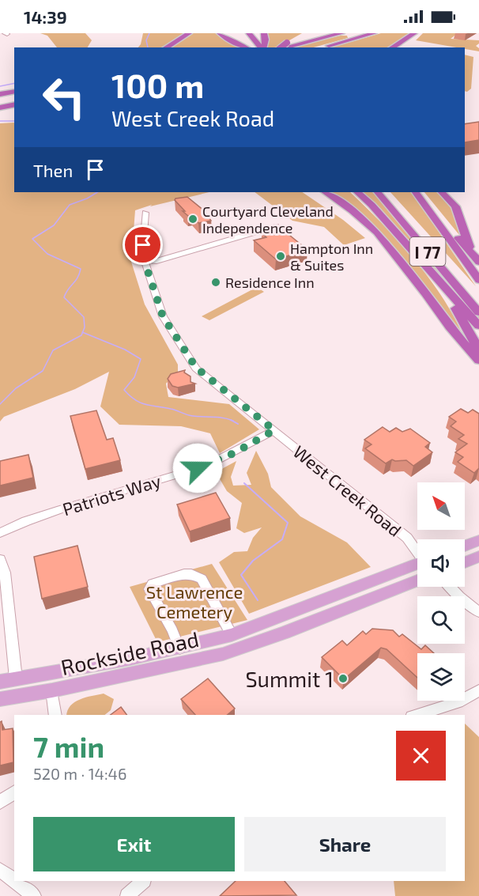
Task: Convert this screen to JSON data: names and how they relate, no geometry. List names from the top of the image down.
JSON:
{
  "streets": {
    "highway": ["I 77"],
    "main road": ["Rockside Road"],
    "street": ["West Creek Road", "Patriots Way"]
  },
  "crossings": [
    ["West Creek Road", "Patriots Way"]
  ],
  "parks": ["St Lawrence Cemetery"],
  "places": [
    "Courtyard Cleveland Independence",
    "Hampton Inn & Suites",
    "Residence Inn",
    "Summit 1"
  ],
  "north": "top left",
  "page": {
    "status": "14:39",
    "turn": ["100 m", "West Creek Road"],
    "then": "Then",
    "heading": ["7 min", "520 m · 14:46"],
    "buttons": ["Exit", "Share"]
  }
}
